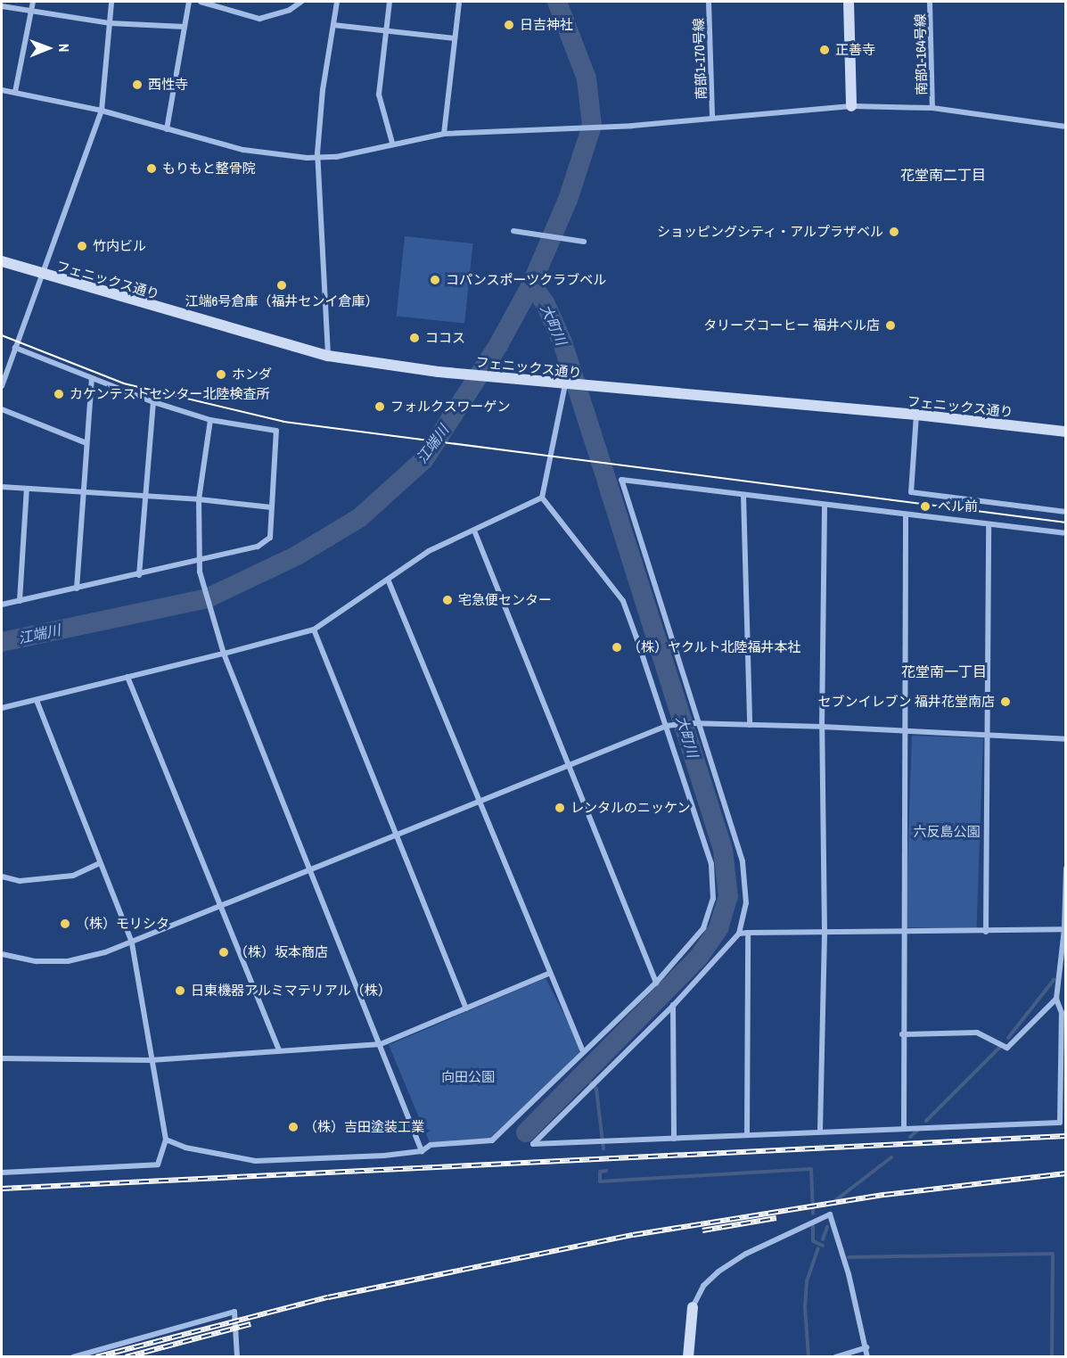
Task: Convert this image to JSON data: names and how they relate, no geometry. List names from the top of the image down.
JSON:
{
  "streets": {
    "main road": ["フェニックス通り"],
    "street": ["南部1-164号線", "南部1-170号線"]
  },
  "districts": ["花堂南二丁目", "花堂南一丁目"],
  "water": ["大町川", "江端川"],
  "parks": ["六反島公園", "向田公園"],
  "places": [
    "日吉神社",
    "正善寺",
    "西性寺",
    "もりもと整骨院",
    "ショッピングシティ・アルプラザベル",
    "竹内ビル",
    "コパンスポーツクラブベル",
    "江端6号倉庫（福井センイ倉庫）",
    "タリーズコーヒー 福井ベル店",
    "ココス",
    "ホンダ",
    "カケンテストセンター北陸検査所",
    "フォルクスワーゲン",
    "ベル前",
    "宅急便センター",
    "（株）ヤクルト北陸福井本社",
    "セブンイレブン 福井花堂南店",
    "レンタルのニッケン",
    "（株）モリシタ",
    "（株）坂本商店",
    "日東機器アルミマテリアル（株）",
    "（株）吉田塗装工業"
  ],
  "north": "right"
}
